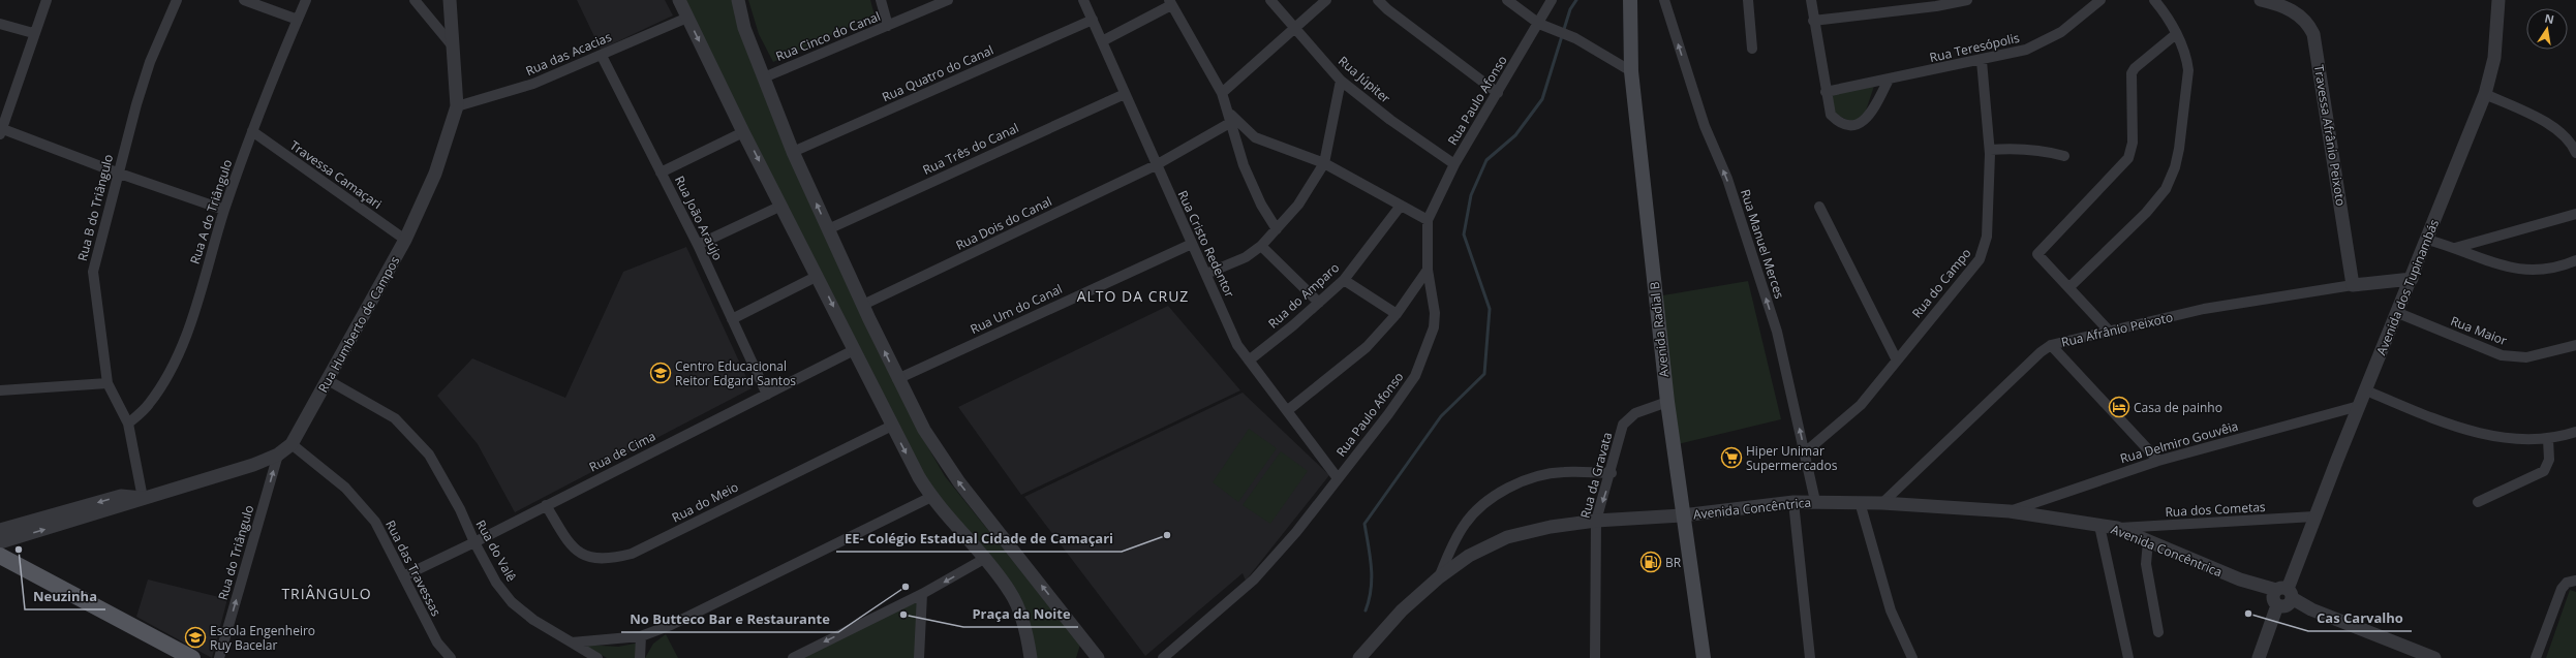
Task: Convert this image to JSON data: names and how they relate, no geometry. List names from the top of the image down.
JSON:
{
  "streets": {
    "main road": ["Avenida Radial B"],
    "street": [
      "Rua Cinco do Canal",
      "Rua Teresópolis",
      "Rua das Acacias",
      "Rua Quatro do Canal",
      "Rua Júpiter",
      "Rua Paulo Afonso",
      "Travessa Afrânio Peixoto",
      "Rua Três do Canal",
      "Travessa Camaçari",
      "Rua B do Triângulo",
      "Rua A do Triângulo",
      "Rua João Araújo",
      "Rua Dois do Canal",
      "Rua Cristo Redentor",
      "Rua Manuel Merces",
      "Rua do Campo",
      "Avenida dos Tupinambás",
      "Rua do Amparo",
      "Rua Um do Canal",
      "Rua Humberto de Campos",
      "Rua Afrânio Peixoto",
      "Rua Maior",
      "Rua Delmiro Gouvêia",
      "Rua de Cima",
      "Rua da Gravata",
      "Rua do Meio",
      "Avenida Concêntrica",
      "Rua dos Cometas",
      "Rua do Valê",
      "Rua do Triângulo",
      "Rua das Travessas"
    ]
  },
  "crossings": [
    ["Rua Teresópolis", "Rua do Campo"],
    ["Rua das Acacias", "Rua João Araújo"],
    ["Rua das Acacias", "Rua Humberto de Campos"],
    ["Rua Quatro do Canal", "Rua Cristo Redentor"],
    ["Rua Júpiter", "Rua Paulo Afonso"],
    ["Rua Paulo Afonso", "Rua Cristo Redentor"],
    ["Travessa Afrânio Peixoto", "Rua Afrânio Peixoto"],
    ["Rua Três do Canal", "Rua Cristo Redentor"],
    ["Travessa Camaçari", "Rua A do Triângulo"],
    ["Travessa Camaçari", "Rua Humberto de Campos"],
    ["Rua B do Triângulo", "Rua A do Triângulo"],
    ["Rua B do Triângulo", "Rua Humberto de Campos"],
    ["Rua João Araújo", "Rua de Cima"],
    ["Rua Dois do Canal", "Rua Cristo Redentor"],
    ["Rua Cristo Redentor", "Rua do Amparo"],
    ["Rua Cristo Redentor", "Rua Um do Canal"],
    ["Rua Manuel Merces", "Rua do Campo"],
    ["Rua Manuel Merces", "Avenida Concêntrica"],
    ["Avenida dos Tupinambás", "Rua Afrânio Peixoto"],
    ["Avenida dos Tupinambás", "Rua Maior"],
    ["Avenida dos Tupinambás", "Rua Delmiro Gouvêia"],
    ["Avenida dos Tupinambás", "Avenida Concêntrica"],
    ["Avenida dos Tupinambás", "Rua dos Cometas"],
    ["Rua Humberto de Campos", "Rua do Valê"],
    ["Rua Humberto de Campos", "Rua do Triângulo"],
    ["Rua Humberto de Campos", "Rua das Travessas"],
    ["Avenida Radial B", "Rua da Gravata"],
    ["Avenida Radial B", "Avenida Concêntrica"],
    ["Rua Afrânio Peixoto", "Avenida Concêntrica"],
    ["Rua Delmiro Gouvêia", "Avenida Concêntrica"],
    ["Rua de Cima", "Rua do Meio"],
    ["Rua de Cima", "Rua do Valê"],
    ["Rua de Cima", "Rua das Travessas"],
    ["Rua da Gravata", "Avenida Concêntrica"],
    ["Avenida Concêntrica", "Rua dos Cometas"]
  ],
  "one_way": ["Rua Manuel Merces", "Rua do Triângulo"],
  "districts": ["ALTO DA CRUZ", "TRIÂNGULO"],
  "places": {
    "school or university": ["Centro Educacional Reitor Edgard Santos", "Escola Engenheiro Ruy Bacelar"],
    "hotel": ["Casa de painho"],
    "supermarket": ["Hiper Unimar Supermercados"],
    "other": [
      "EE- Colégio Estadual Cidade de Camaçari",
      "Neuzinha",
      "No Butteco Bar e Restaurante",
      "Cas Carvalho",
      "Praça da Noite"
    ],
    "fuel station": ["BR"]
  },
  "north": "top"
}
